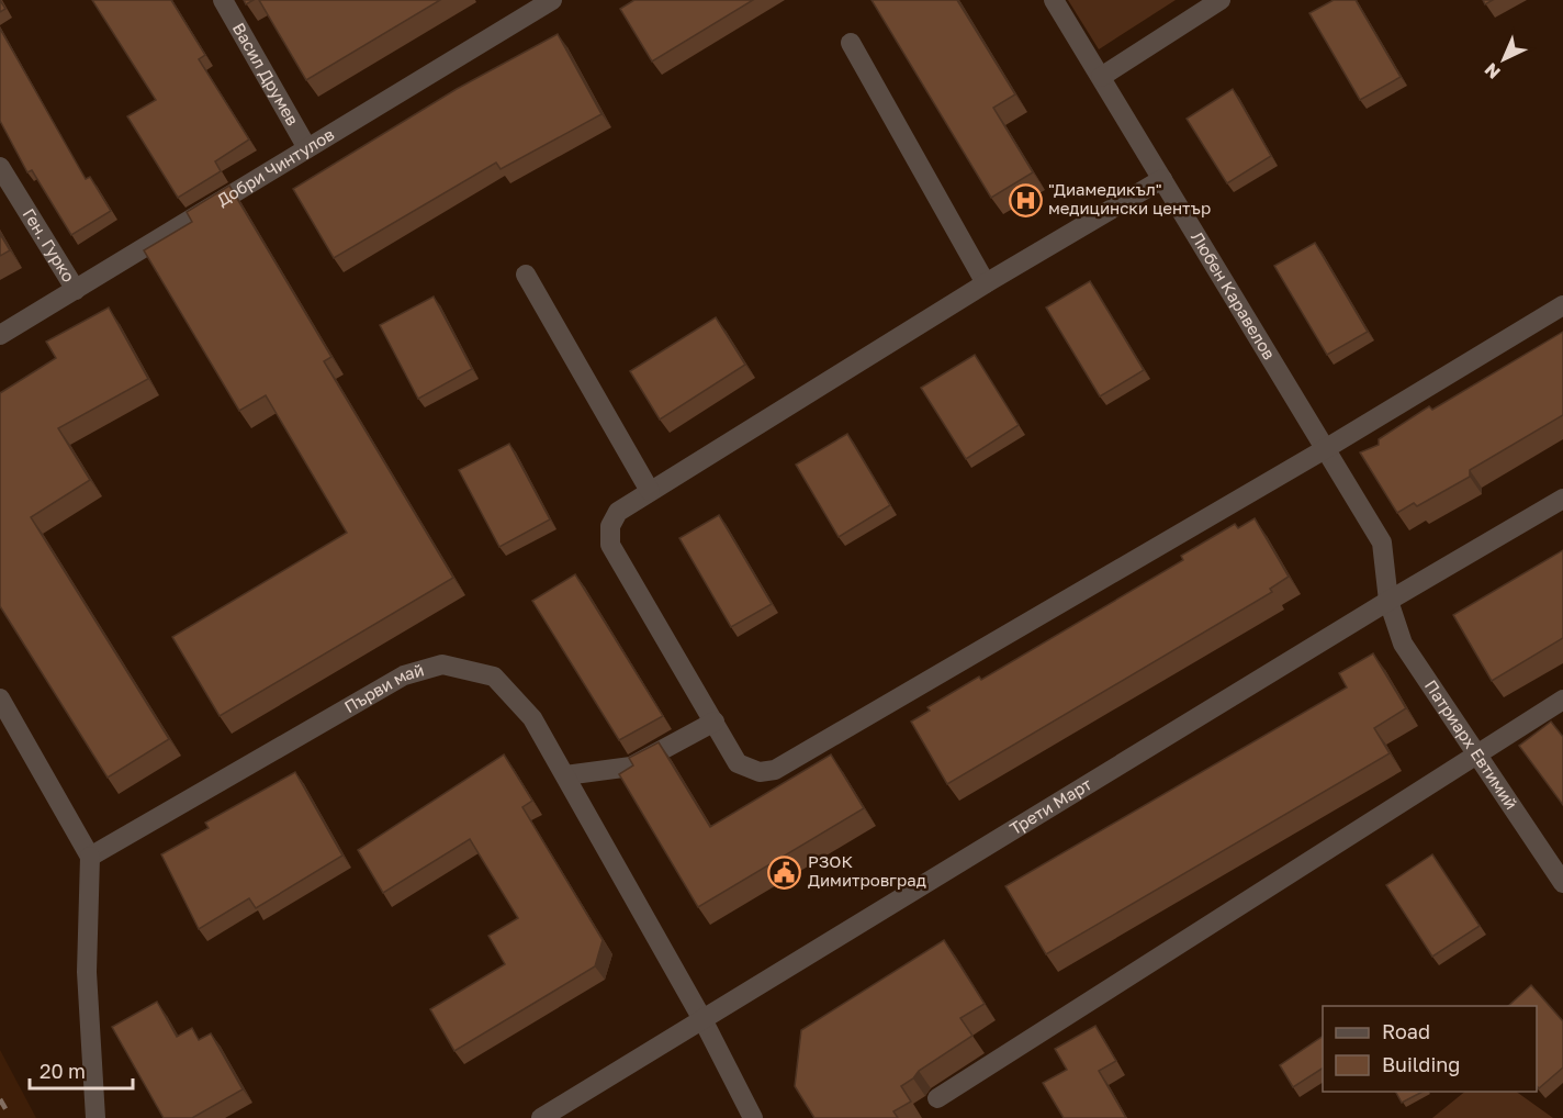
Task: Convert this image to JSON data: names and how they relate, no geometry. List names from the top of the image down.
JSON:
{
  "streets": {
    "street": [
      "Васил Друмев",
      "Добри Чинтулов",
      "Ген. Гурко",
      "Любен Каравелов",
      "Първи май",
      "Патриарх Евтимий",
      "Трети Март"
    ]
  },
  "crossings": [
    ["Васил Друмев", "Добри Чинтулов"],
    ["Добри Чинтулов", "Ген. Гурко"],
    ["Любен Каравелов", "Патриарх Евтимий"],
    ["Любен Каравелов", "Трети Март"],
    ["Първи май", "Трети Март"],
    ["Патриарх Евтимий", "Трети Март"]
  ],
  "places": {
    "hospital": ["\"Диамедикъл\" медицински център"],
    "public building": ["РЗОК Димитровград"]
  },
  "legend": ["Road", "Building"],
  "scale_bar": "20 m",
  "north": "bottom left"
}
